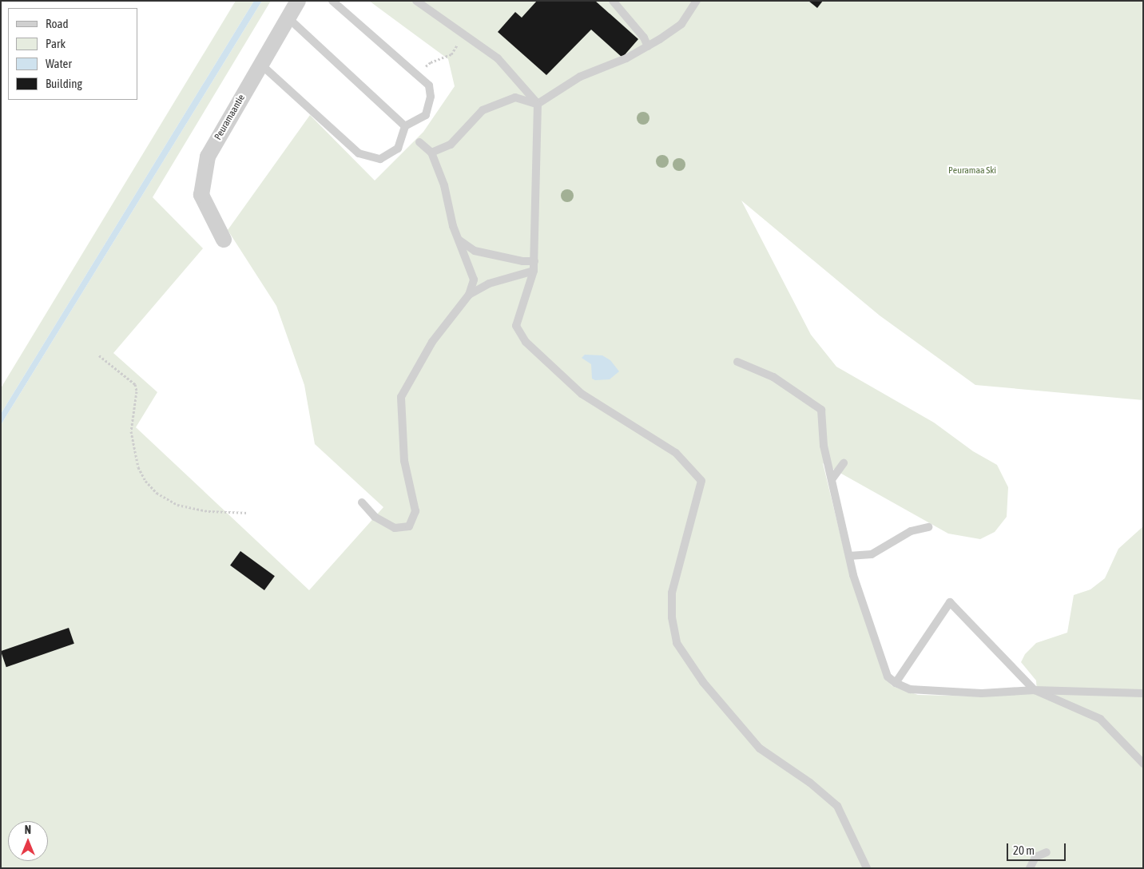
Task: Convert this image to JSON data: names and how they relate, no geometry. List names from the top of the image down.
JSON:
{
  "streets": {
    "street": ["Peuramaantie"]
  },
  "parks": ["Peuramaa Ski"],
  "legend": [
    "Road",
    "Park",
    "Water",
    "Building"
  ],
  "scale_bar": "20 m",
  "north": "top"
}
